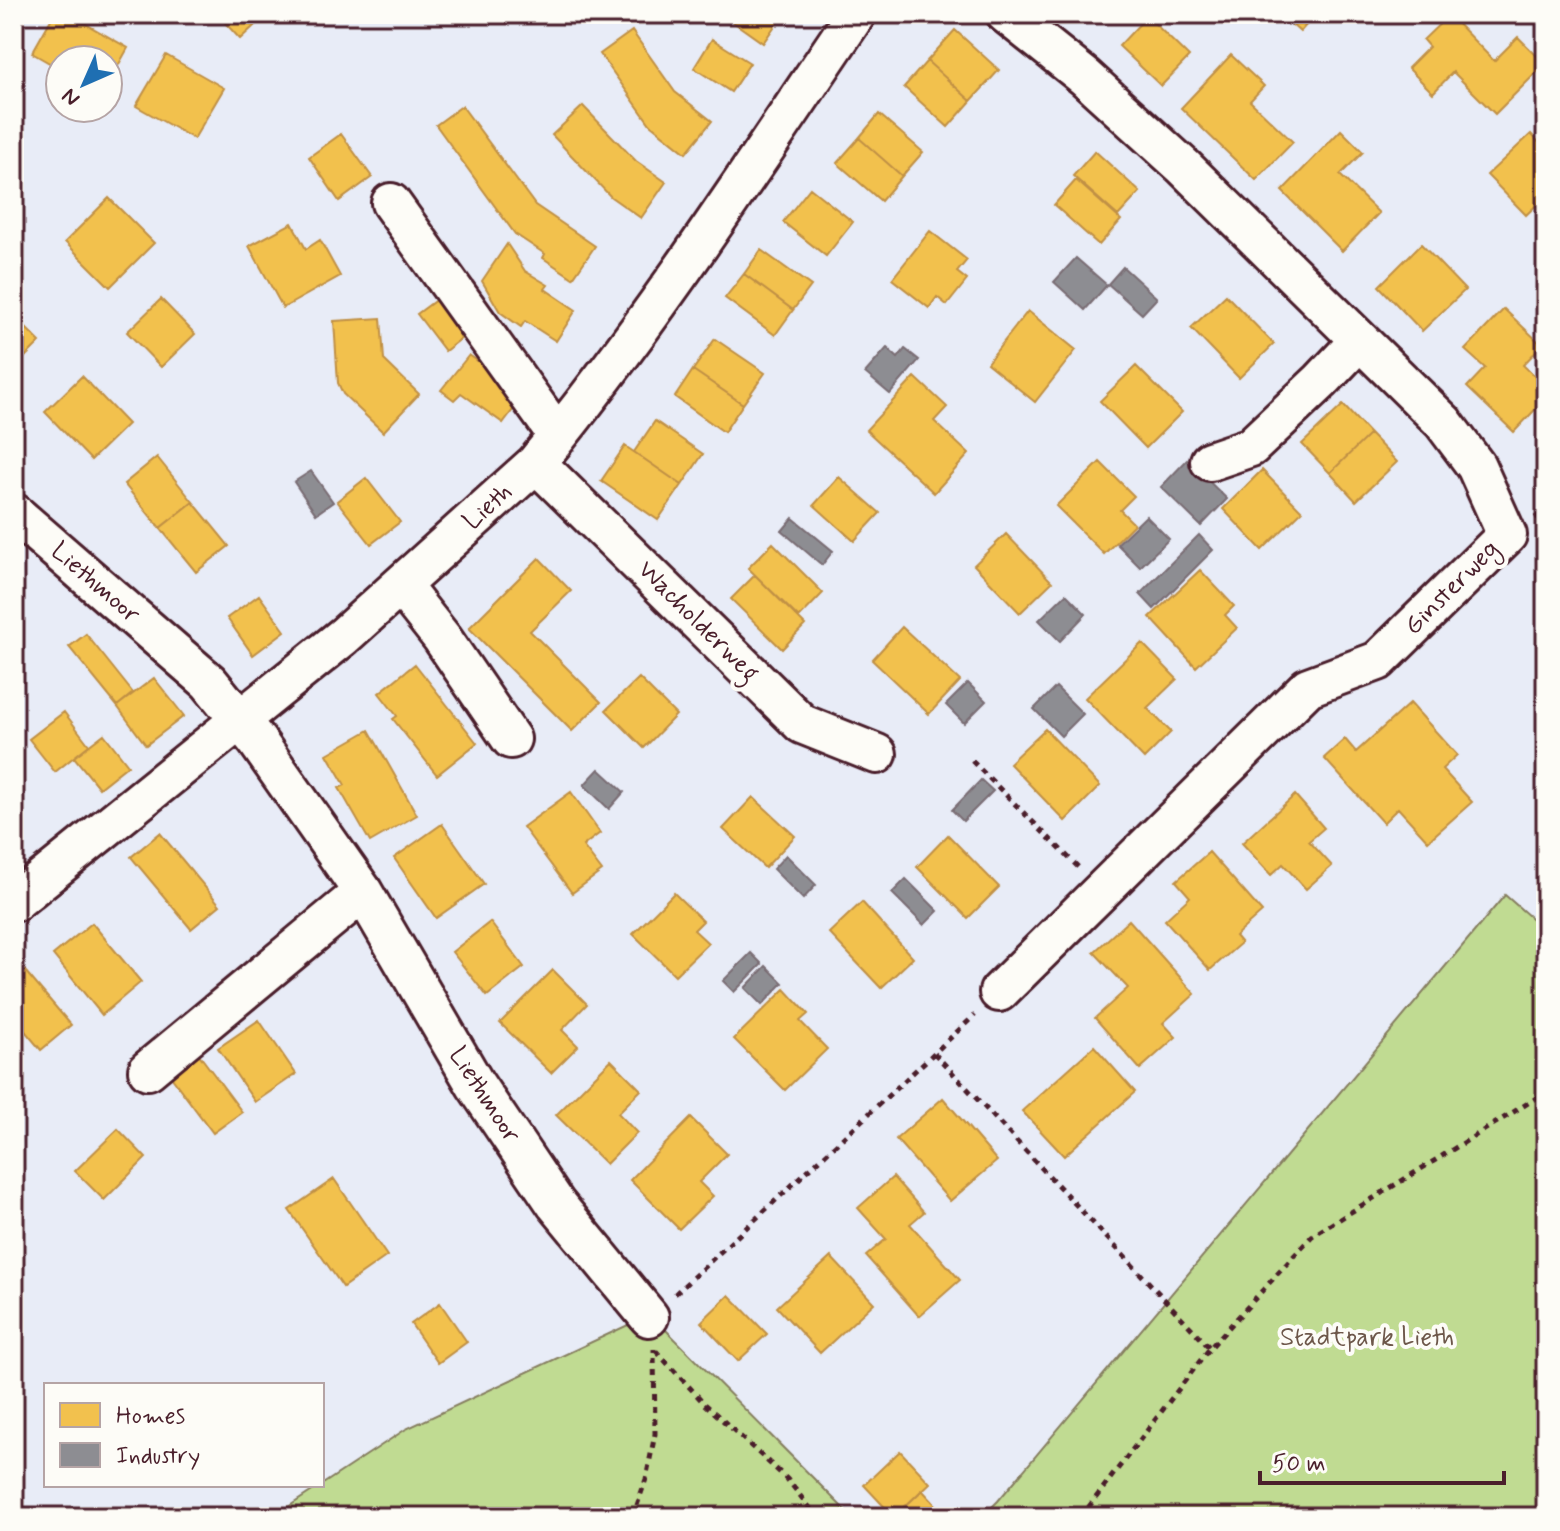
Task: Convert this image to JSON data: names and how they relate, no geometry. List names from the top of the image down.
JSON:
{
  "streets": {
    "street": [
      "Lieth",
      "Liethmoor",
      "Ginsterweg",
      "Wacholderweg"
    ]
  },
  "crossings": [
    ["Lieth", "Liethmoor"],
    ["Lieth", "Wacholderweg"]
  ],
  "parks": ["Stadtpark Lieth"],
  "legend": ["Homes", "Industry"],
  "scale_bar": "50 m",
  "north": "bottom left"
}
